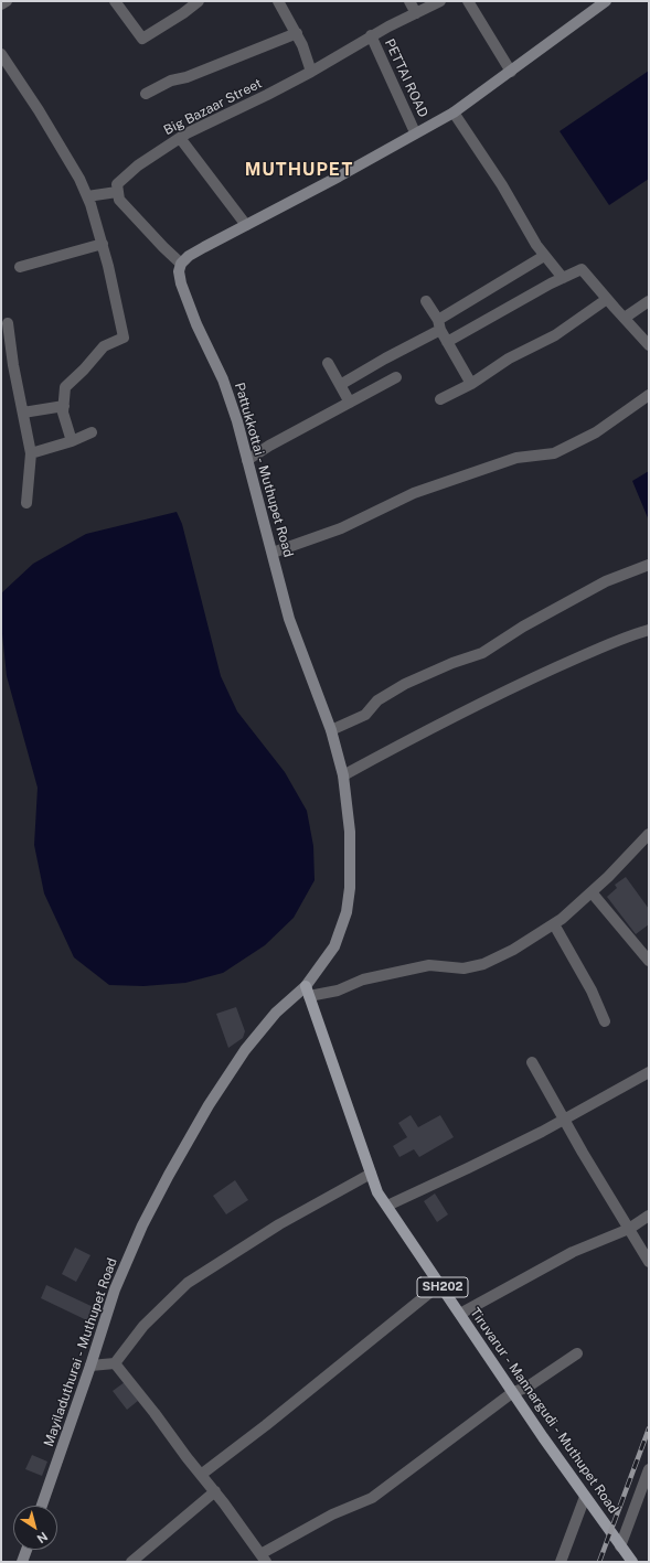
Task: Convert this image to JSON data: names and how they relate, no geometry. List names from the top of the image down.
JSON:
{
  "streets": {
    "main road": [
      "Pattukkottai - Muthupet Road",
      "SH202",
      "Mayiladuthurai - Muthupet Road",
      "Tiruvarur - Mannargudi - Muthupet Road"
    ],
    "street": ["PETTAI ROAD", "Big Bazaar Street"]
  },
  "crossings": [
    ["PETTAI ROAD", "Big Bazaar Street"],
    ["Pattukkottai - Muthupet Road", "Mayiladuthurai - Muthupet Road"],
    ["Pattukkottai - Muthupet Road", "Tiruvarur - Mannargudi - Muthupet Road"],
    ["Mayiladuthurai - Muthupet Road", "Tiruvarur - Mannargudi - Muthupet Road"]
  ],
  "districts": ["MUTHUPET"],
  "north": "bottom right"
}
